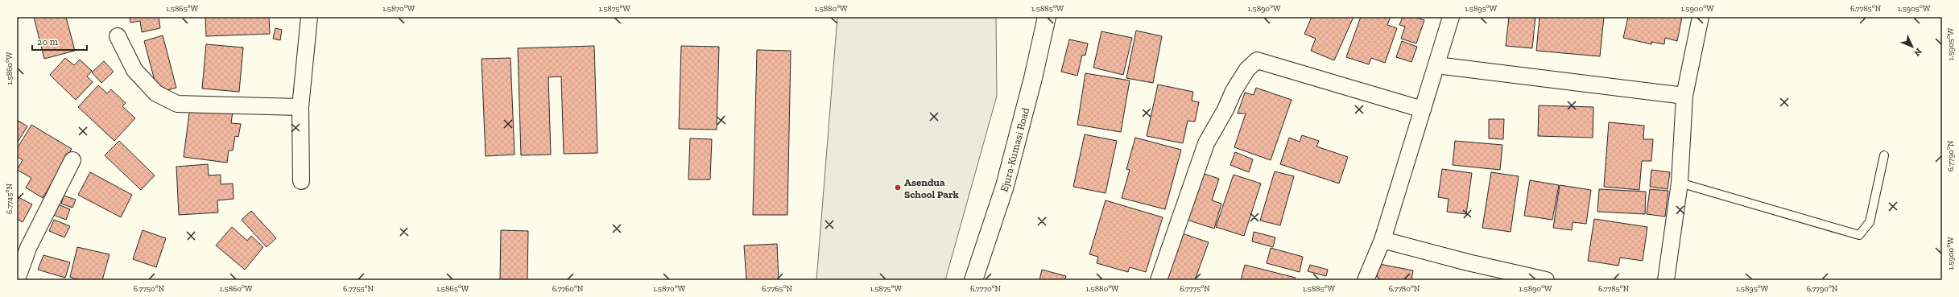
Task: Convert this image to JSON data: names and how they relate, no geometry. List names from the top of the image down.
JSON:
{
  "streets": {
    "main road": ["Ejura-Kumasi Road"]
  },
  "places": ["Asendua School Park"],
  "scale_bar": "20 m",
  "north": "bottom right",
  "coordinates": [
    "1.5865°W",
    "1.5870°W",
    "1.5875°W",
    "1.5880°W",
    "1.5885°W",
    "1.5890°W",
    "1.5895°W",
    "1.5900°W",
    "6.7785°N",
    "1.5905°W",
    "1.5860°W",
    "6.7790°N",
    "6.7745°N",
    "6.7750°N",
    "6.7755°N",
    "6.7760°N",
    "6.7765°N",
    "6.7770°N",
    "6.7775°N",
    "6.7780°N"
  ]
}
